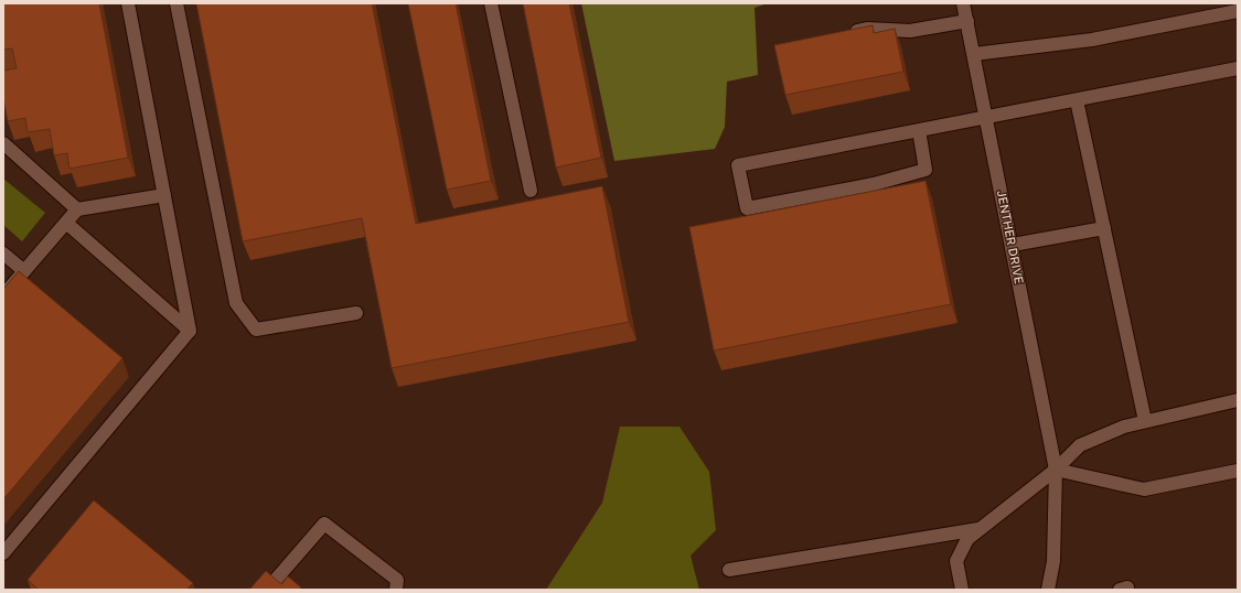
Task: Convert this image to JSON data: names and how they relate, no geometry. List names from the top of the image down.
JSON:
{
  "streets": {
    "street": ["JENTHER DRIVE"]
  }
}
